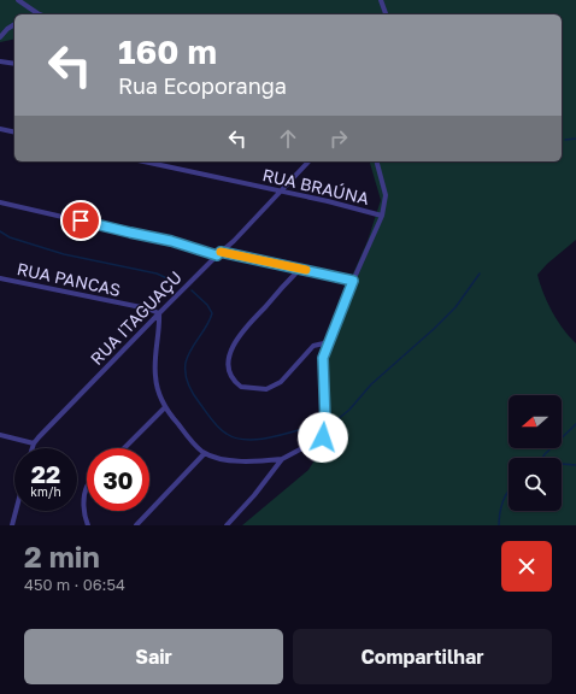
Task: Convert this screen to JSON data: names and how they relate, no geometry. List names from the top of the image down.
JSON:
{
  "streets": {
    "street": ["RUA BRAÚNA", "RUA PANCAS", "RUA ITAGUAÇU"]
  },
  "crossings": [
    ["RUA BRAÚNA", "RUA ITAGUAÇU"],
    ["RUA PANCAS", "RUA ITAGUAÇU"]
  ],
  "north": "left",
  "page": {
    "turn": ["160 m", "Rua Ecoporanga"],
    "speed": "22 km/h",
    "limit": "30",
    "heading": ["2 min", "450 m · 06:54"],
    "buttons": ["Sair", "Compartilhar"]
  }
}
